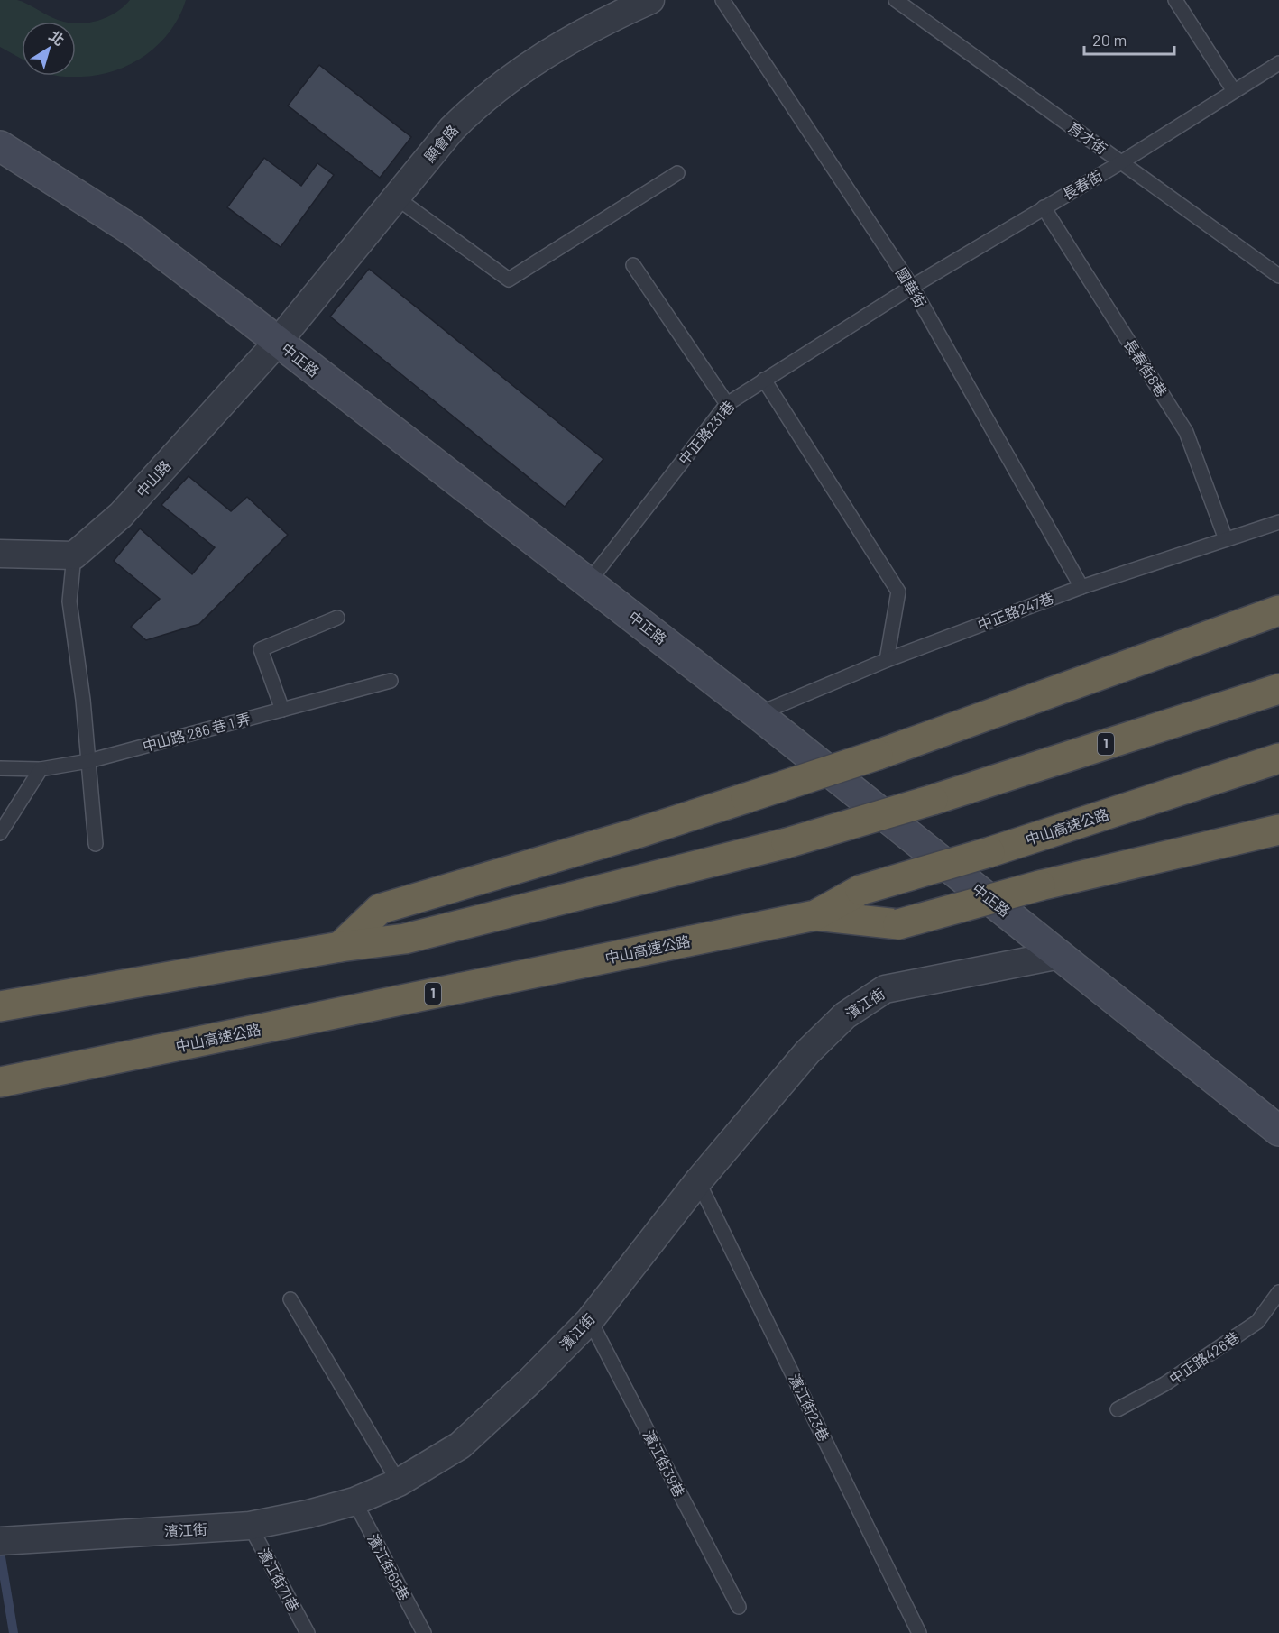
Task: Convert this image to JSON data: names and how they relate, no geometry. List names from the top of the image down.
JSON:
{
  "streets": {
    "highway": ["1", "中山高速公路"],
    "main road": ["中正路"],
    "street": ["顯會路", "中山路", "濱江街"],
    "lane": [
      "育才街",
      "長春街",
      "國華街",
      "長春街8巷",
      "中正路231巷",
      "中正路247巷",
      "中山路 286 巷 1 弄",
      "中正路426巷",
      "濱江街23巷",
      "濱江街39巷",
      "濱江街65巷",
      "濱江街71巷"
    ]
  },
  "crossings": [
    ["育才街", "長春街"],
    ["顯會路", "中正路"],
    ["顯會路", "中山路"],
    ["長春街", "國華街"],
    ["長春街", "長春街8巷"],
    ["長春街", "中正路231巷"],
    ["國華街", "中正路231巷"],
    ["國華街", "中正路247巷"],
    ["中正路", "中正路231巷"],
    ["中正路", "中山路"],
    ["中正路", "中正路247巷"],
    ["中正路", "濱江街"],
    ["長春街8巷", "中正路247巷"],
    ["濱江街", "濱江街23巷"],
    ["濱江街", "濱江街39巷"],
    ["濱江街", "濱江街65巷"],
    ["濱江街", "濱江街71巷"]
  ],
  "scale_bar": "20 m",
  "north": "top right"
}
